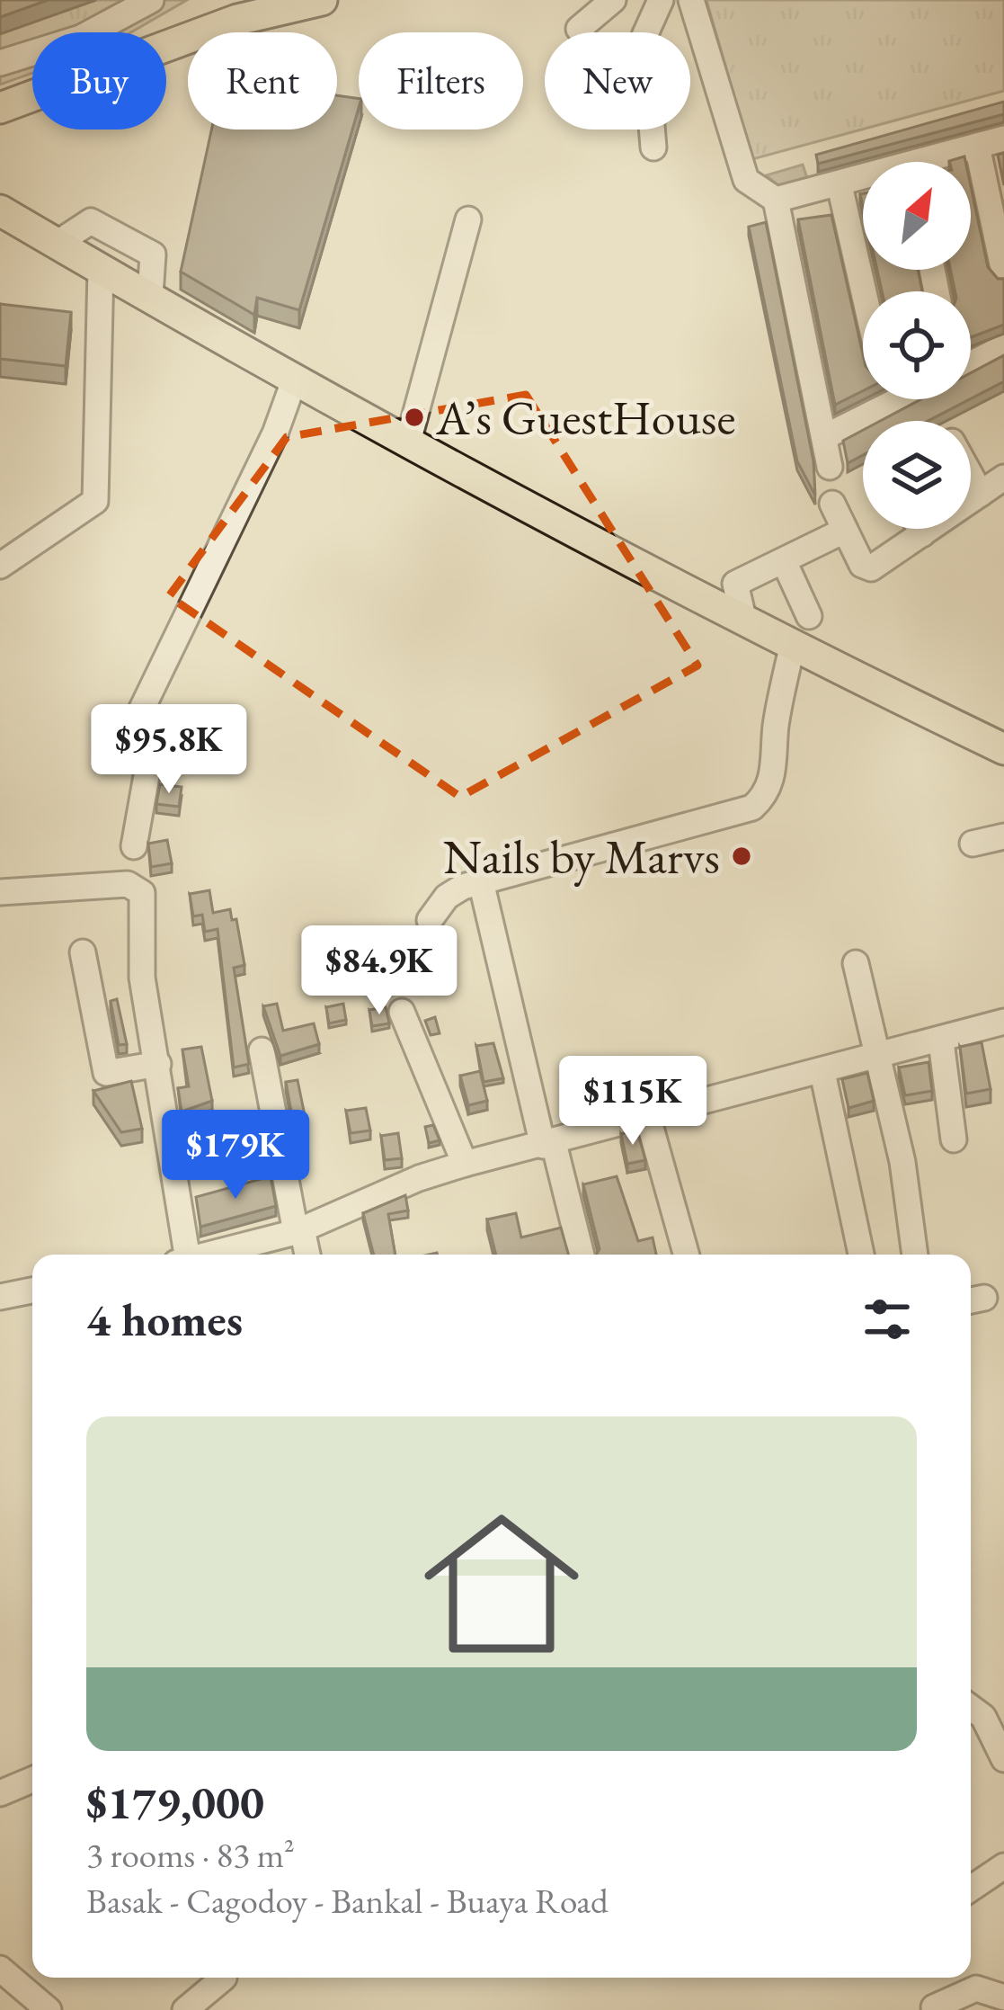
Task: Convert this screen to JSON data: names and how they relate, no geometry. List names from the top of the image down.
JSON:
{
  "places": ["A’s GuestHouse", "Nails by Marvs"],
  "north": "top right",
  "page": {
    "chip": [
      "Buy",
      "Rent",
      "Filters",
      "New"
    ],
    "price": [
      "$95.8K",
      "$84.9K",
      "$115K",
      "$179K"
    ],
    "heading": "4 homes",
    "list": [
      {
        "name": "$179,000",
        "note": "3 rooms · 83 m² · Basak - Cagodoy - Bankal - Buaya Road"
      }
    ]
  }
}
